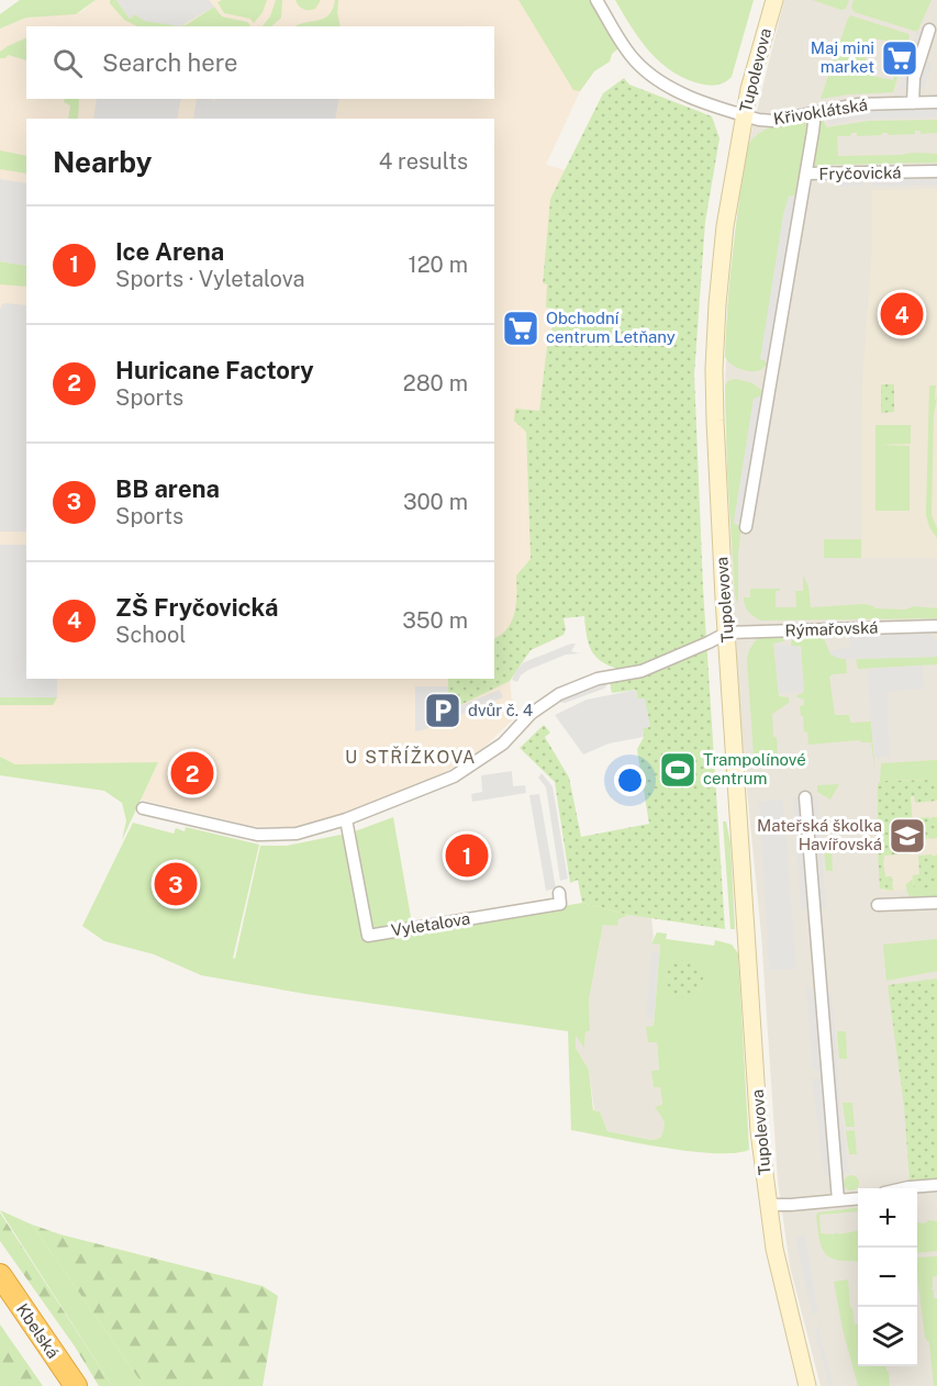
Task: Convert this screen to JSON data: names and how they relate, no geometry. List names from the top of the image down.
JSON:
{
  "streets": {
    "highway": ["Kbelská"],
    "main road": ["Tupolevova"],
    "street": [
      "Křivoklátská",
      "Fryčovická",
      "Rýmařovská",
      "Vyletalova"
    ]
  },
  "crossings": [
    ["Tupolevova", "Křivoklátská"],
    ["Tupolevova", "Rýmařovská"],
    ["Křivoklátská", "Fryčovická"]
  ],
  "districts": ["U STŘÍŽKOVA"],
  "places": {
    "supermarket": ["Maj mini market", "Obchodní centrum Letňany"],
    "parking": ["dvůr č. 4"],
    "sports": ["Trampolínové centrum"],
    "school or university": ["Mateřská školka Havířovská"]
  },
  "page": {
    "search": "Search here",
    "heading": ["Nearby", "4 results"],
    "list": [
      {
        "mark": "1",
        "name": "Ice Arena",
        "note": "Sports · Vyletalova",
        "value": "120 m"
      },
      {
        "mark": "2",
        "name": "Huricane Factory",
        "note": "Sports",
        "value": "280 m"
      },
      {
        "mark": "3",
        "name": "BB arena",
        "note": "Sports",
        "value": "300 m"
      },
      {
        "mark": "4",
        "name": "ZŠ Fryčovická",
        "note": "School",
        "value": "350 m"
      }
    ],
    "pins": [
      "4",
      "2",
      "1",
      "3"
    ],
    "map_buttons": ["+", "−"]
  }
}
